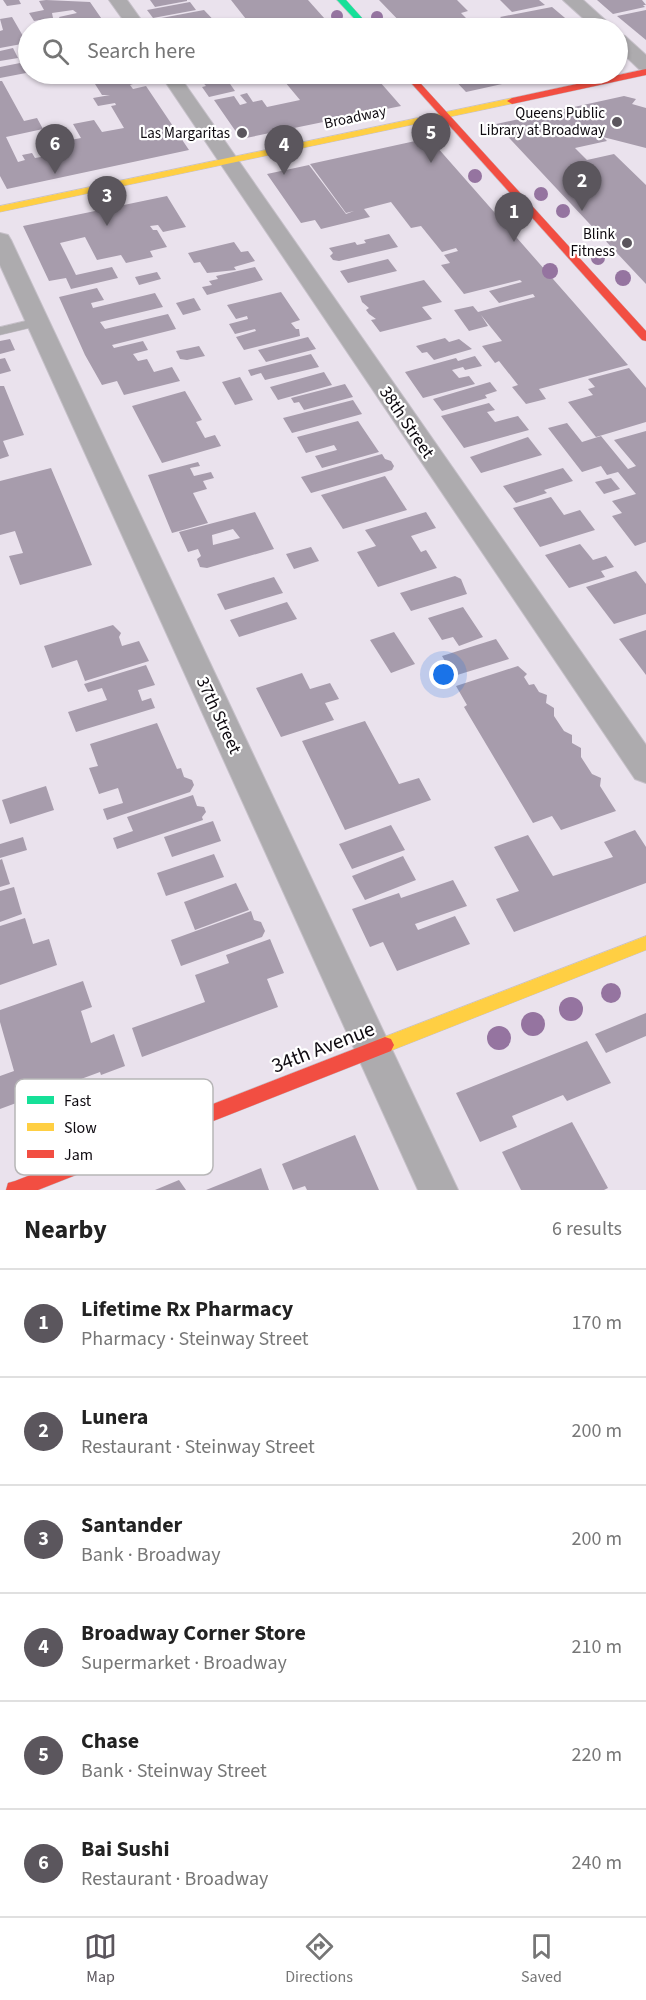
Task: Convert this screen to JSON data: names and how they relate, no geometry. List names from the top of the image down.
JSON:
{
  "streets": {
    "street": [
      "Broadway",
      "38th Street",
      "37th Street",
      "34th Avenue"
    ]
  },
  "crossings": [
    ["Broadway", "38th Street"],
    ["37th Street", "34th Avenue"]
  ],
  "places": ["Queens Public Library at Broadway", "Las Margaritas", "Blink Fitness"],
  "legend": ["Fast", "Slow", "Jam"],
  "page": {
    "search": "Search here",
    "pins": [
      "5",
      "6",
      "4",
      "2",
      "3",
      "1"
    ],
    "heading": ["Nearby", "6 results"],
    "list": [
      {
        "mark": "1",
        "name": "Lifetime Rx Pharmacy",
        "note": "Pharmacy · Steinway Street",
        "value": "170 m"
      },
      {
        "mark": "2",
        "name": "Lunera",
        "note": "Restaurant · Steinway Street",
        "value": "200 m"
      },
      {
        "mark": "3",
        "name": "Santander",
        "note": "Bank · Broadway",
        "value": "200 m"
      },
      {
        "mark": "4",
        "name": "Broadway Corner Store",
        "note": "Supermarket · Broadway",
        "value": "210 m"
      },
      {
        "mark": "5",
        "name": "Chase",
        "note": "Bank · Steinway Street",
        "value": "220 m"
      },
      {
        "mark": "6",
        "name": "Bai Sushi",
        "note": "Restaurant · Broadway",
        "value": "240 m"
      }
    ],
    "nav": ["Map", "Directions", "Saved"]
  }
}
